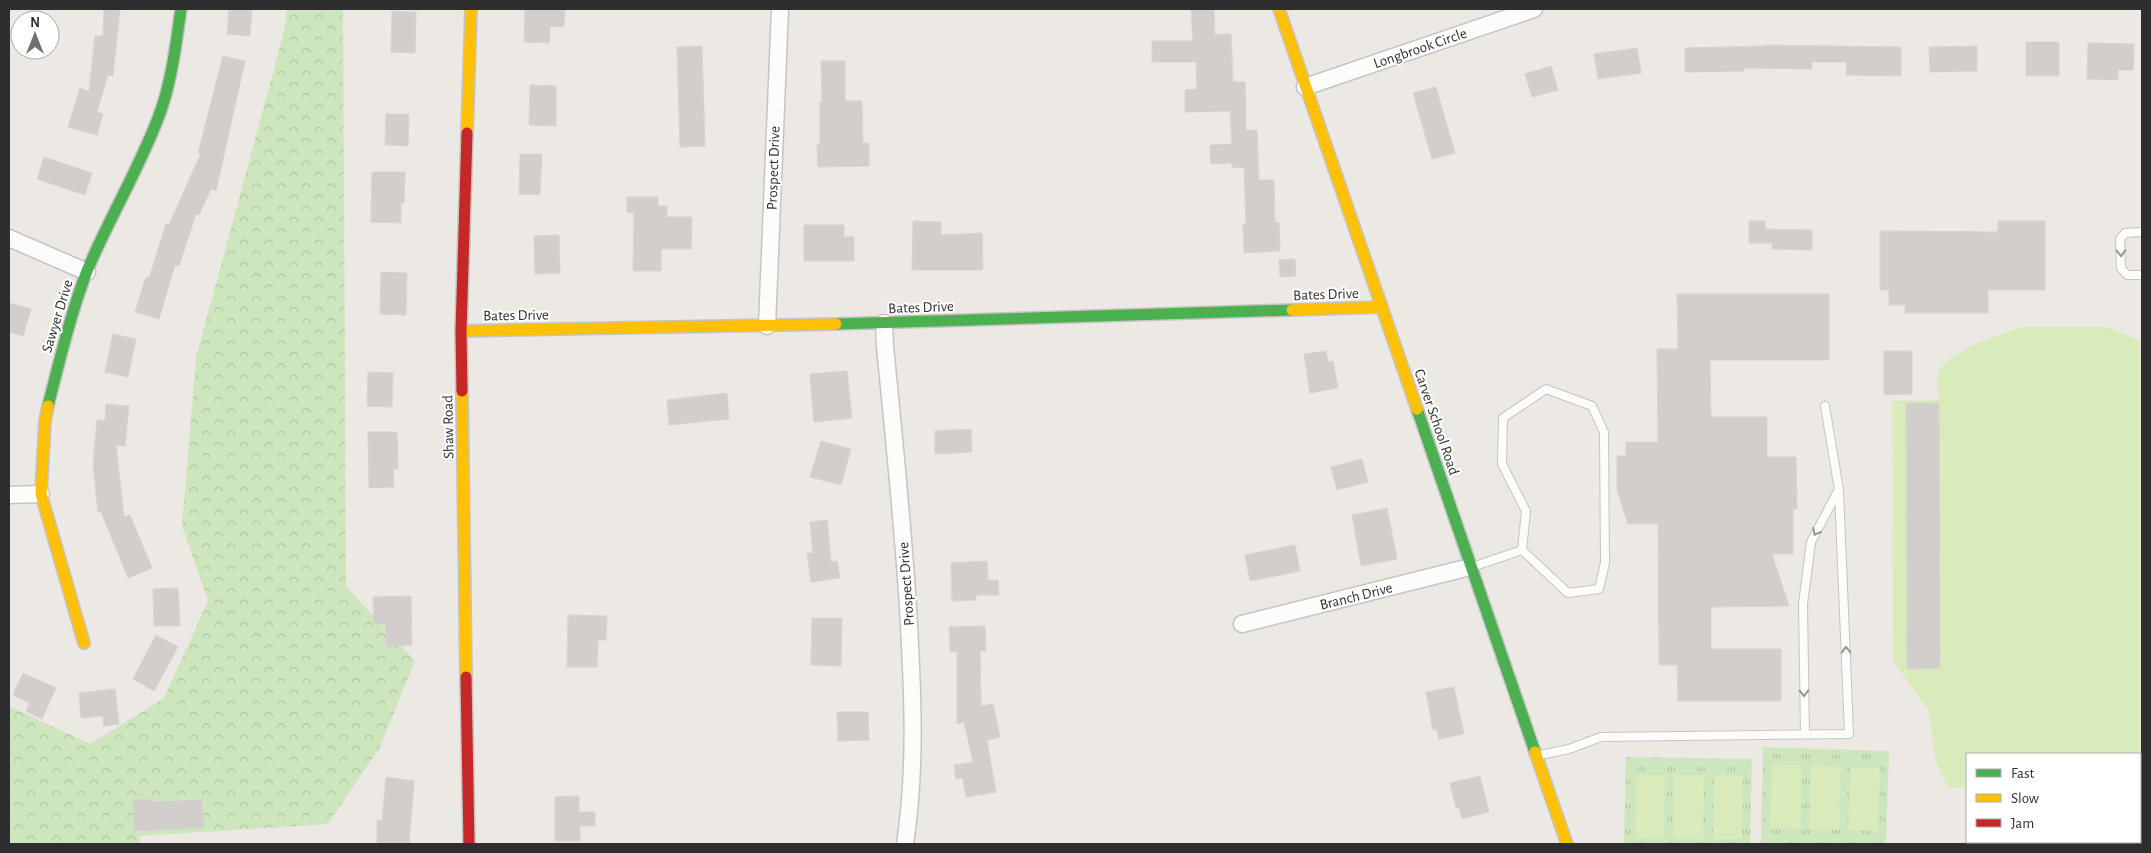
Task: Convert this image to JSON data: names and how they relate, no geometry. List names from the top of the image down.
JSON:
{
  "streets": {
    "street": [
      "Longbrook Circle",
      "Prospect Drive",
      "Bates Drive",
      "Sawyer Drive",
      "Carver School Road",
      "Shaw Road",
      "Branch Drive"
    ]
  },
  "crossings": [
    ["Longbrook Circle", "Carver School Road"],
    ["Prospect Drive", "Bates Drive"],
    ["Bates Drive", "Carver School Road"],
    ["Bates Drive", "Shaw Road"],
    ["Carver School Road", "Branch Drive"]
  ],
  "legend": ["Fast", "Slow", "Jam"],
  "north": "top"
}
